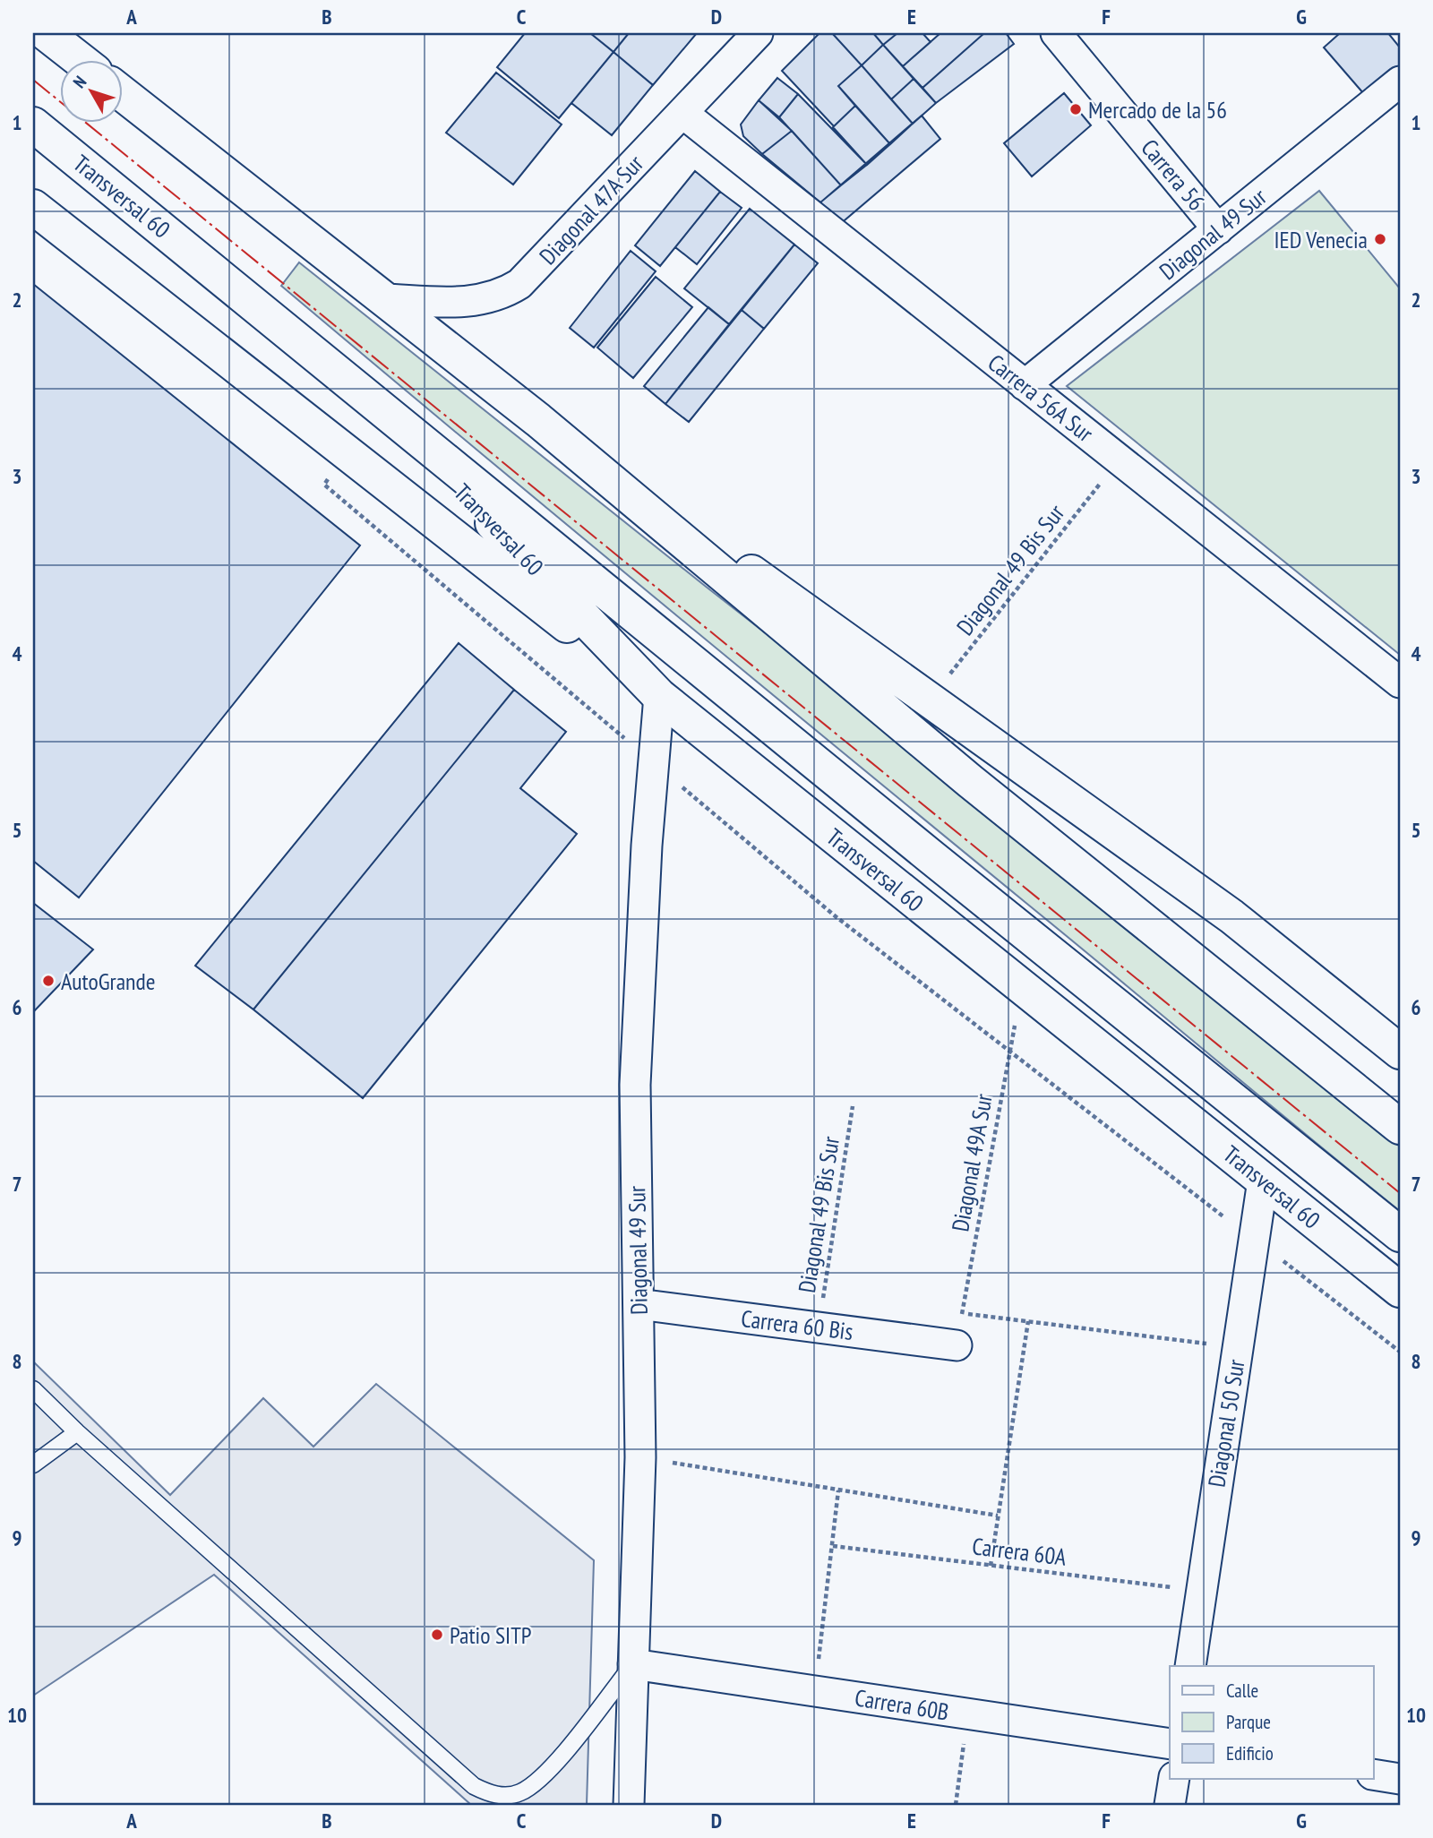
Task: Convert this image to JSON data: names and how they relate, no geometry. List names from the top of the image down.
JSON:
{
  "streets": {
    "highway": ["Transversal 60"],
    "street": [
      "Carrera 56",
      "Diagonal 47A Sur",
      "Diagonal 49 Sur",
      "Carrera 56A Sur",
      "Carrera 60 Bis",
      "Diagonal 50 Sur",
      "Carrera 60B"
    ],
    "path": ["Diagonal 49 Bis Sur", "Diagonal 49A Sur", "Carrera 60A"]
  },
  "crossings": [
    ["Carrera 56", "Diagonal 49 Sur"],
    ["Transversal 60", "Diagonal 49 Sur"],
    ["Transversal 60", "Diagonal 49A Sur"],
    ["Transversal 60", "Diagonal 50 Sur"],
    ["Diagonal 47A Sur", "Carrera 56A Sur"],
    ["Diagonal 49 Sur", "Carrera 56A Sur"],
    ["Diagonal 49 Sur", "Carrera 60 Bis"],
    ["Diagonal 49 Sur", "Carrera 60A"],
    ["Diagonal 49 Sur", "Carrera 60B"],
    ["Carrera 56A Sur", "Diagonal 49 Bis Sur"],
    ["Diagonal 49 Bis Sur", "Carrera 60 Bis"],
    ["Diagonal 49A Sur", "Carrera 60 Bis"],
    ["Diagonal 50 Sur", "Carrera 60A"]
  ],
  "places": [
    "Mercado de la 56",
    "IED Venecia",
    "AutoGrande",
    "Patio SITP"
  ],
  "legend": ["Calle", "Parque", "Edificio"],
  "north": "top left",
  "grid": {
    "columns": [
      "A",
      "B",
      "C",
      "D",
      "E",
      "F",
      "G"
    ],
    "rows": [
      "1",
      "2",
      "3",
      "4",
      "5",
      "6",
      "7",
      "8",
      "9",
      "10"
    ]
  }
}
